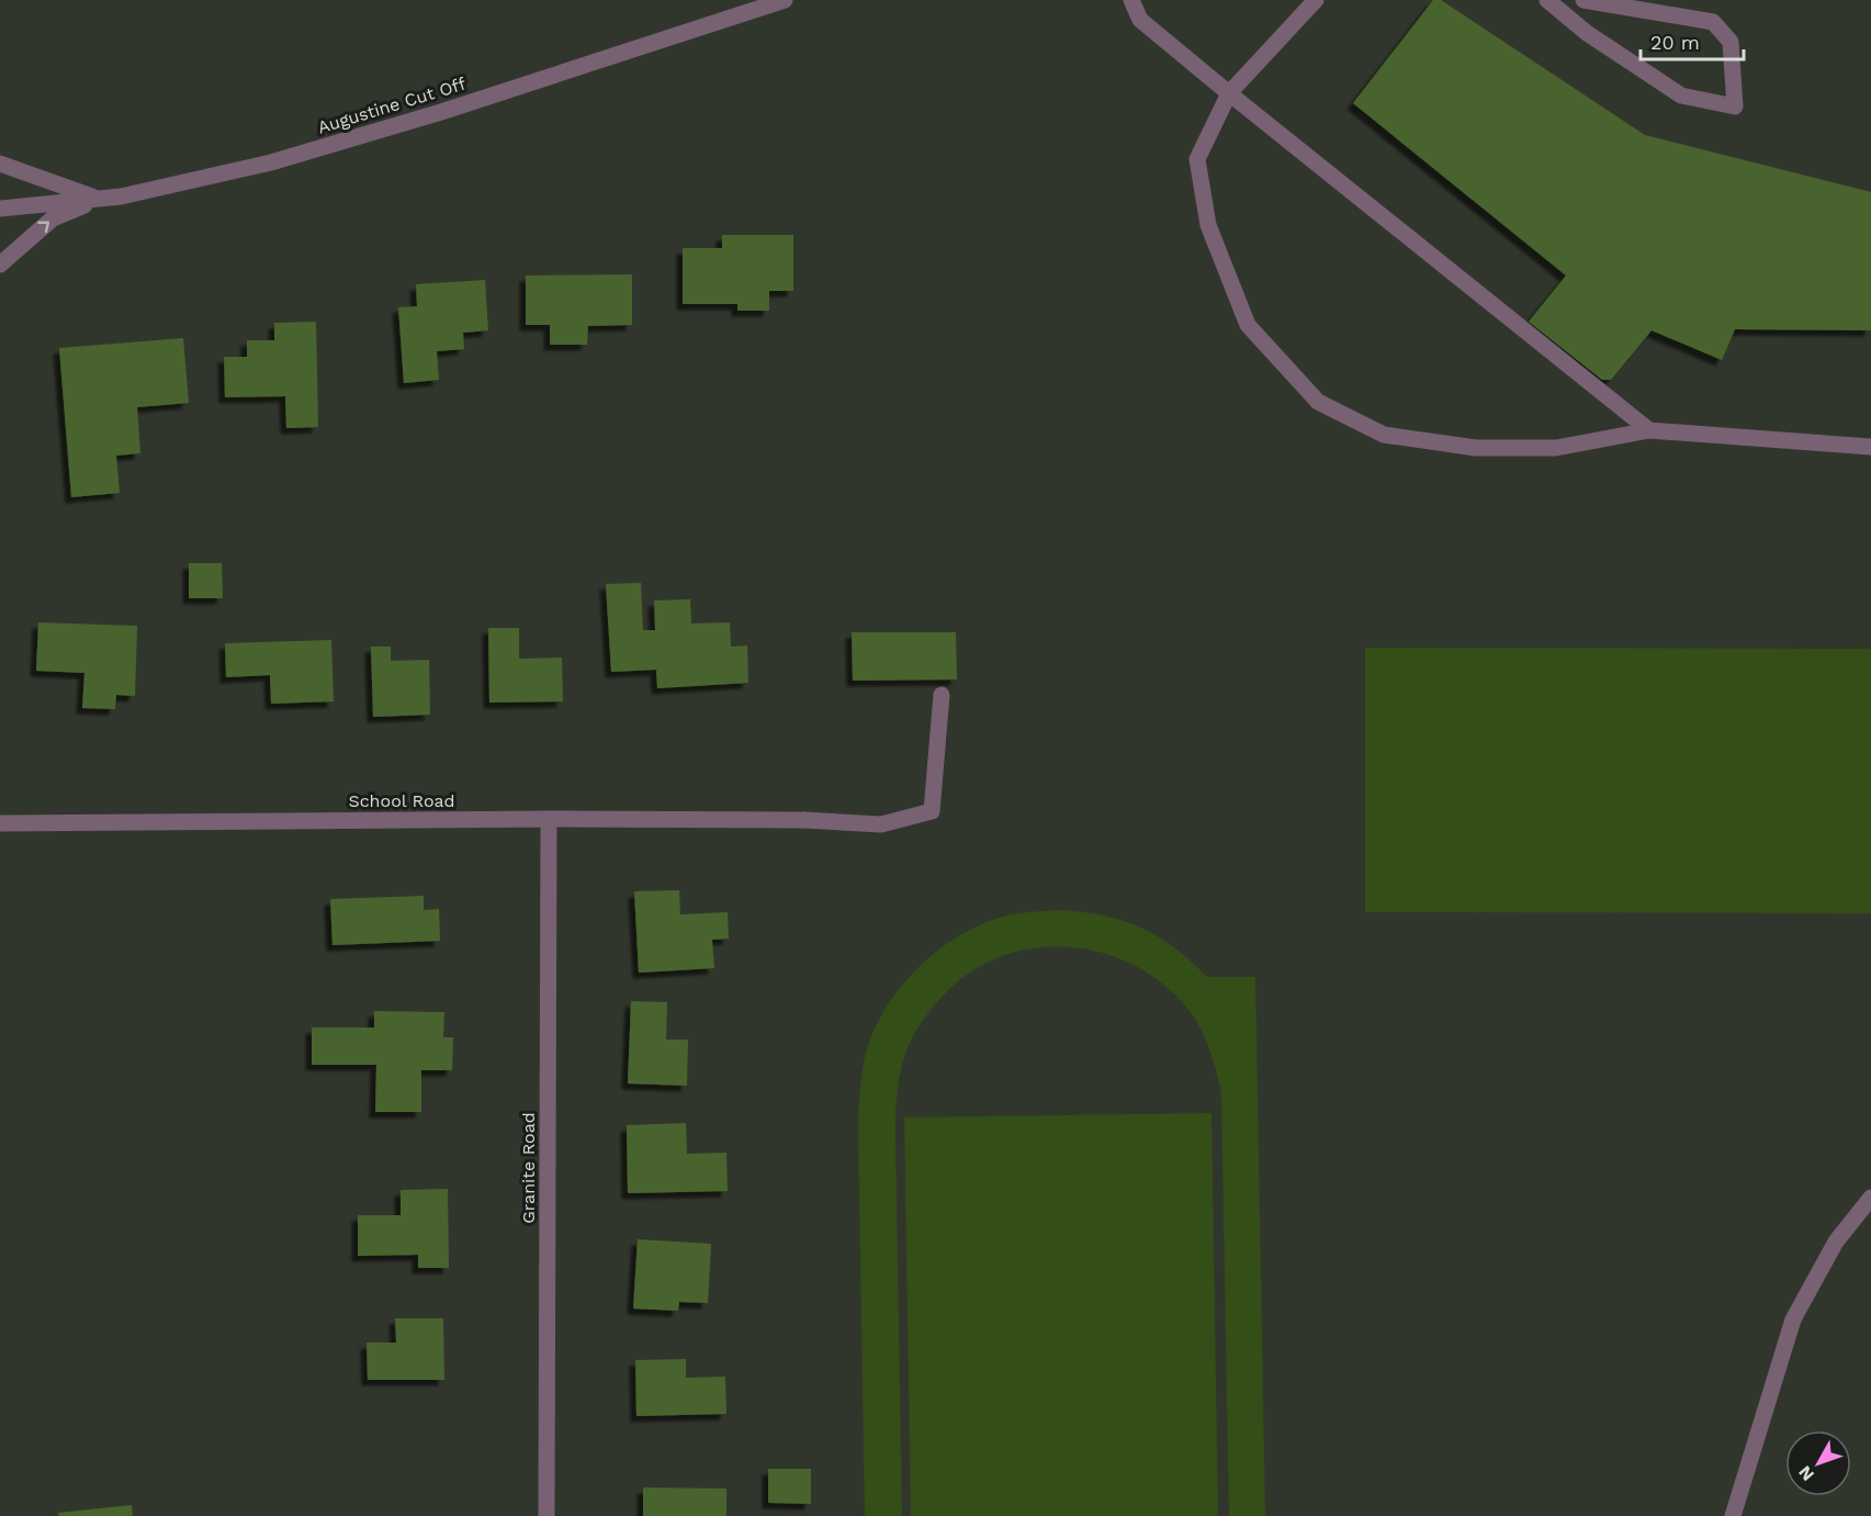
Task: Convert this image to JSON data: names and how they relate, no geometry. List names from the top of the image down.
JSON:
{
  "streets": {
    "street": ["Augustine Cut Off", "School Road", "Granite Road"]
  },
  "crossings": [
    ["School Road", "Granite Road"]
  ],
  "scale_bar": "20 m",
  "north": "bottom left"
}
